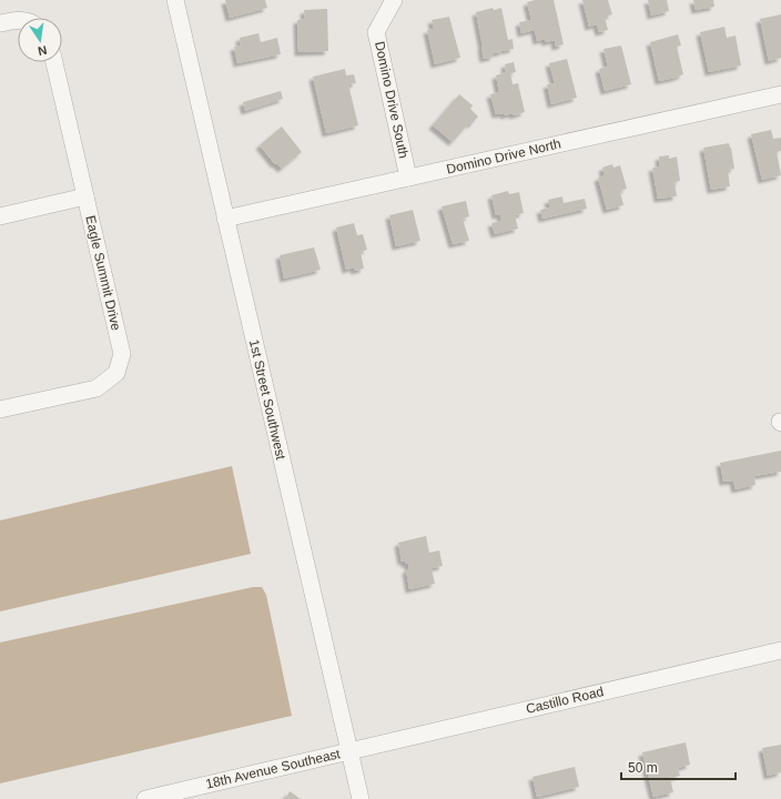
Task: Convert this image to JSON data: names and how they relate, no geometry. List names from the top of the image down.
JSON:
{
  "streets": {
    "street": [
      "Domino Drive South",
      "Domino Drive North",
      "Eagle Summit Drive",
      "1st Street Southwest",
      "Castillo Road",
      "18th Avenue Southeast"
    ]
  },
  "crossings": [
    ["Domino Drive South", "Domino Drive North"],
    ["Domino Drive North", "1st Street Southwest"],
    ["1st Street Southwest", "Castillo Road"],
    ["1st Street Southwest", "18th Avenue Southeast"],
    ["Castillo Road", "18th Avenue Southeast"]
  ],
  "scale_bar": "50 m",
  "north": "bottom"
}
